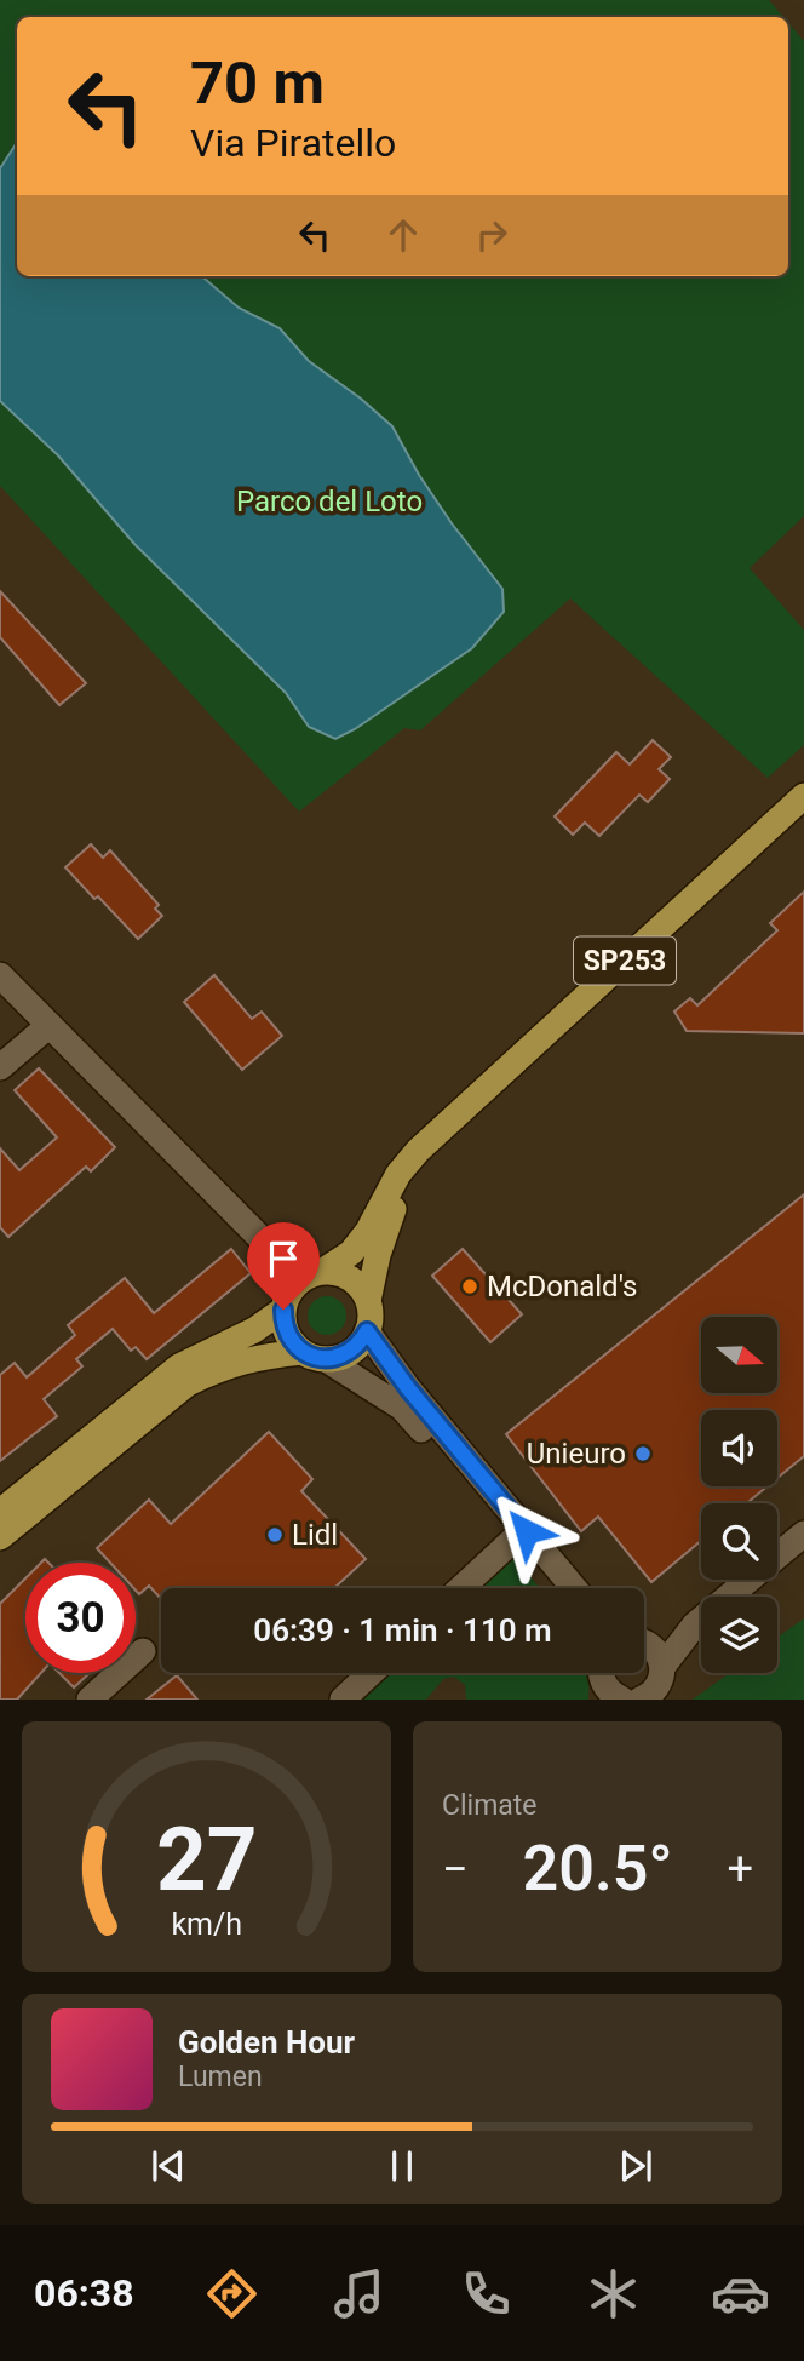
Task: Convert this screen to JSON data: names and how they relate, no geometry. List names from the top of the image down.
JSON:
{
  "streets": {
    "main road": ["SP253"]
  },
  "parks": ["Parco del Loto"],
  "places": ["McDonald's", "Unieuro", "Lidl"],
  "north": "right",
  "page": {
    "turn": ["70 m", "Via Piratello"],
    "limit": "30",
    "trip": "06:39 · 1 min · 110 m",
    "tile": "Climate",
    "heat": ["−", "20.5°", "+"],
    "song": ["Golden Hour", "Lumen"],
    "tabs": "06:38",
    "gauge": ["27", "km/h"]
  }
}
